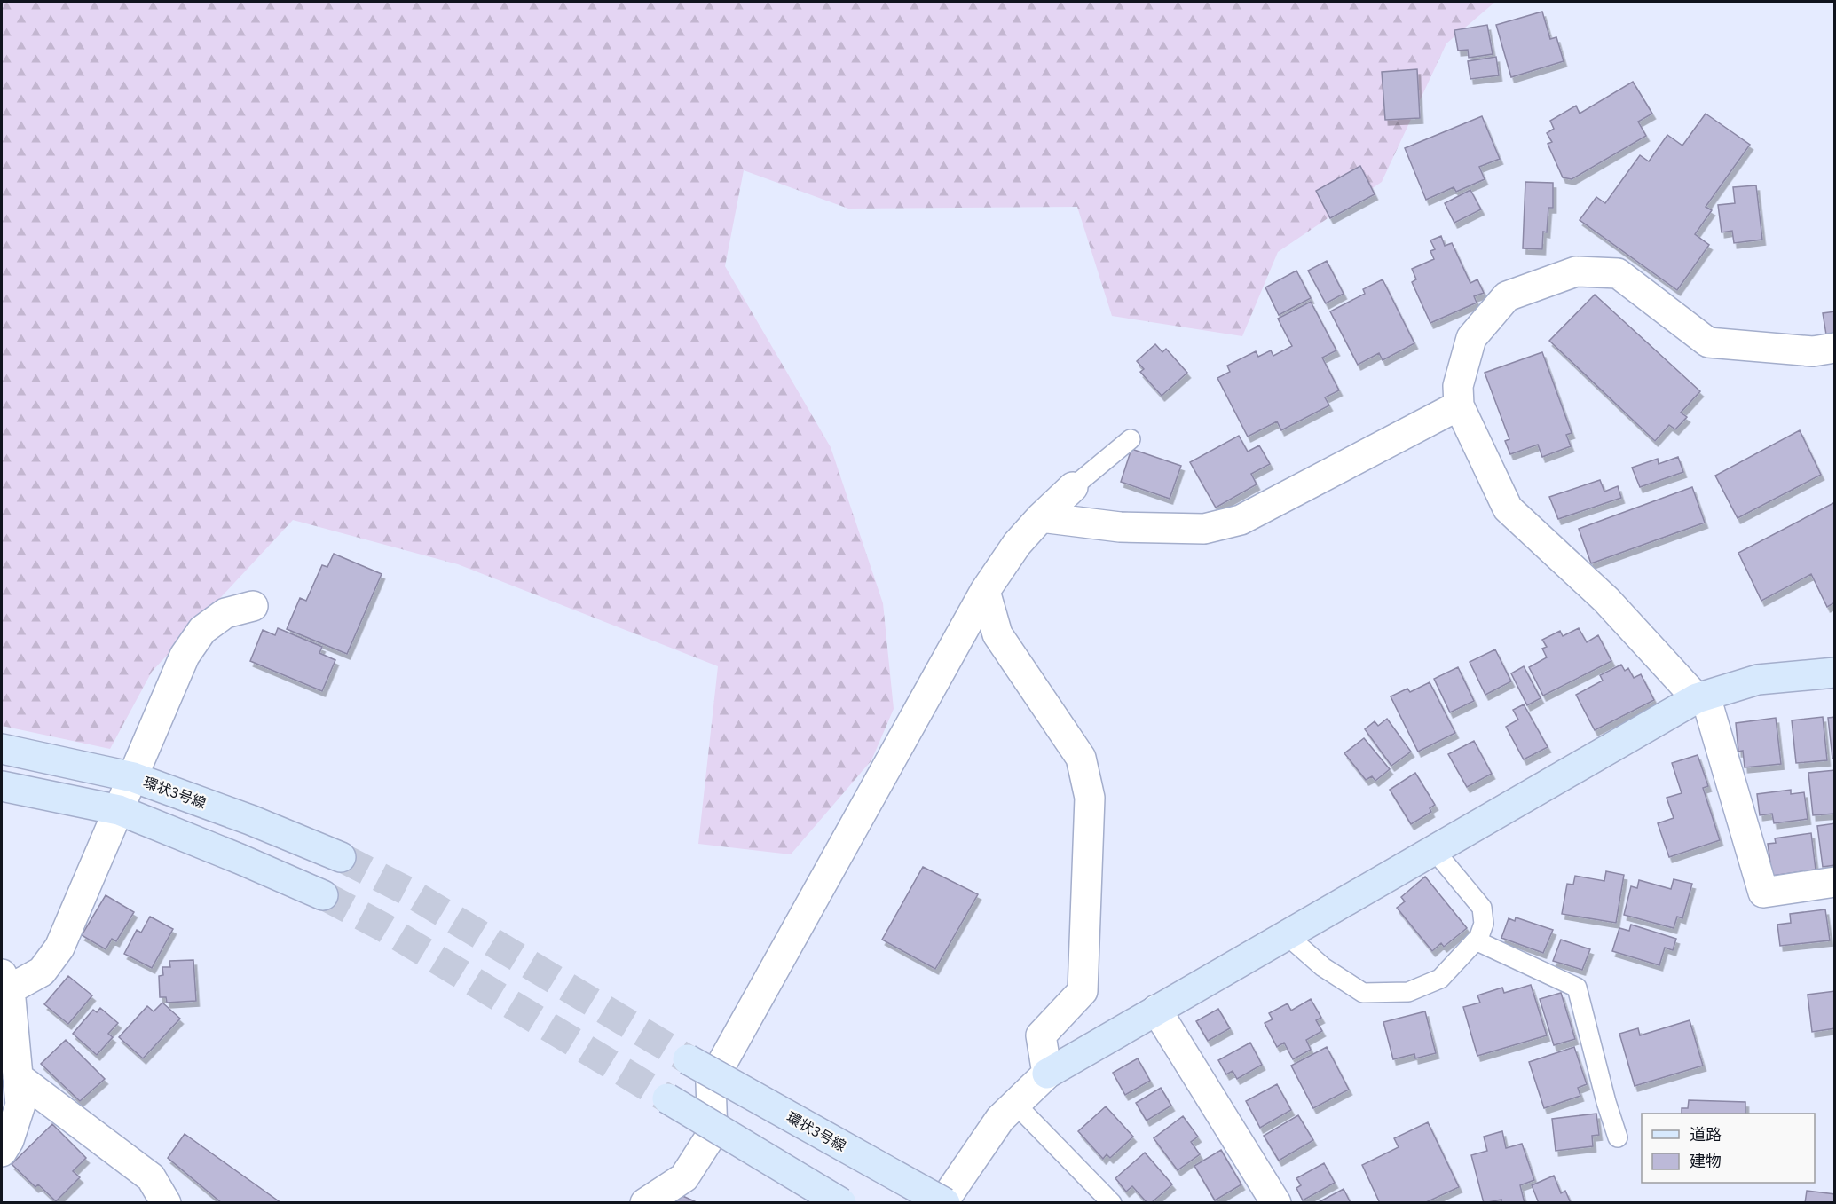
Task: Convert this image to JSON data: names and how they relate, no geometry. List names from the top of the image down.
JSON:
{
  "streets": {
    "street": ["環状3号線"]
  },
  "legend": ["道路", "建物"]
}
